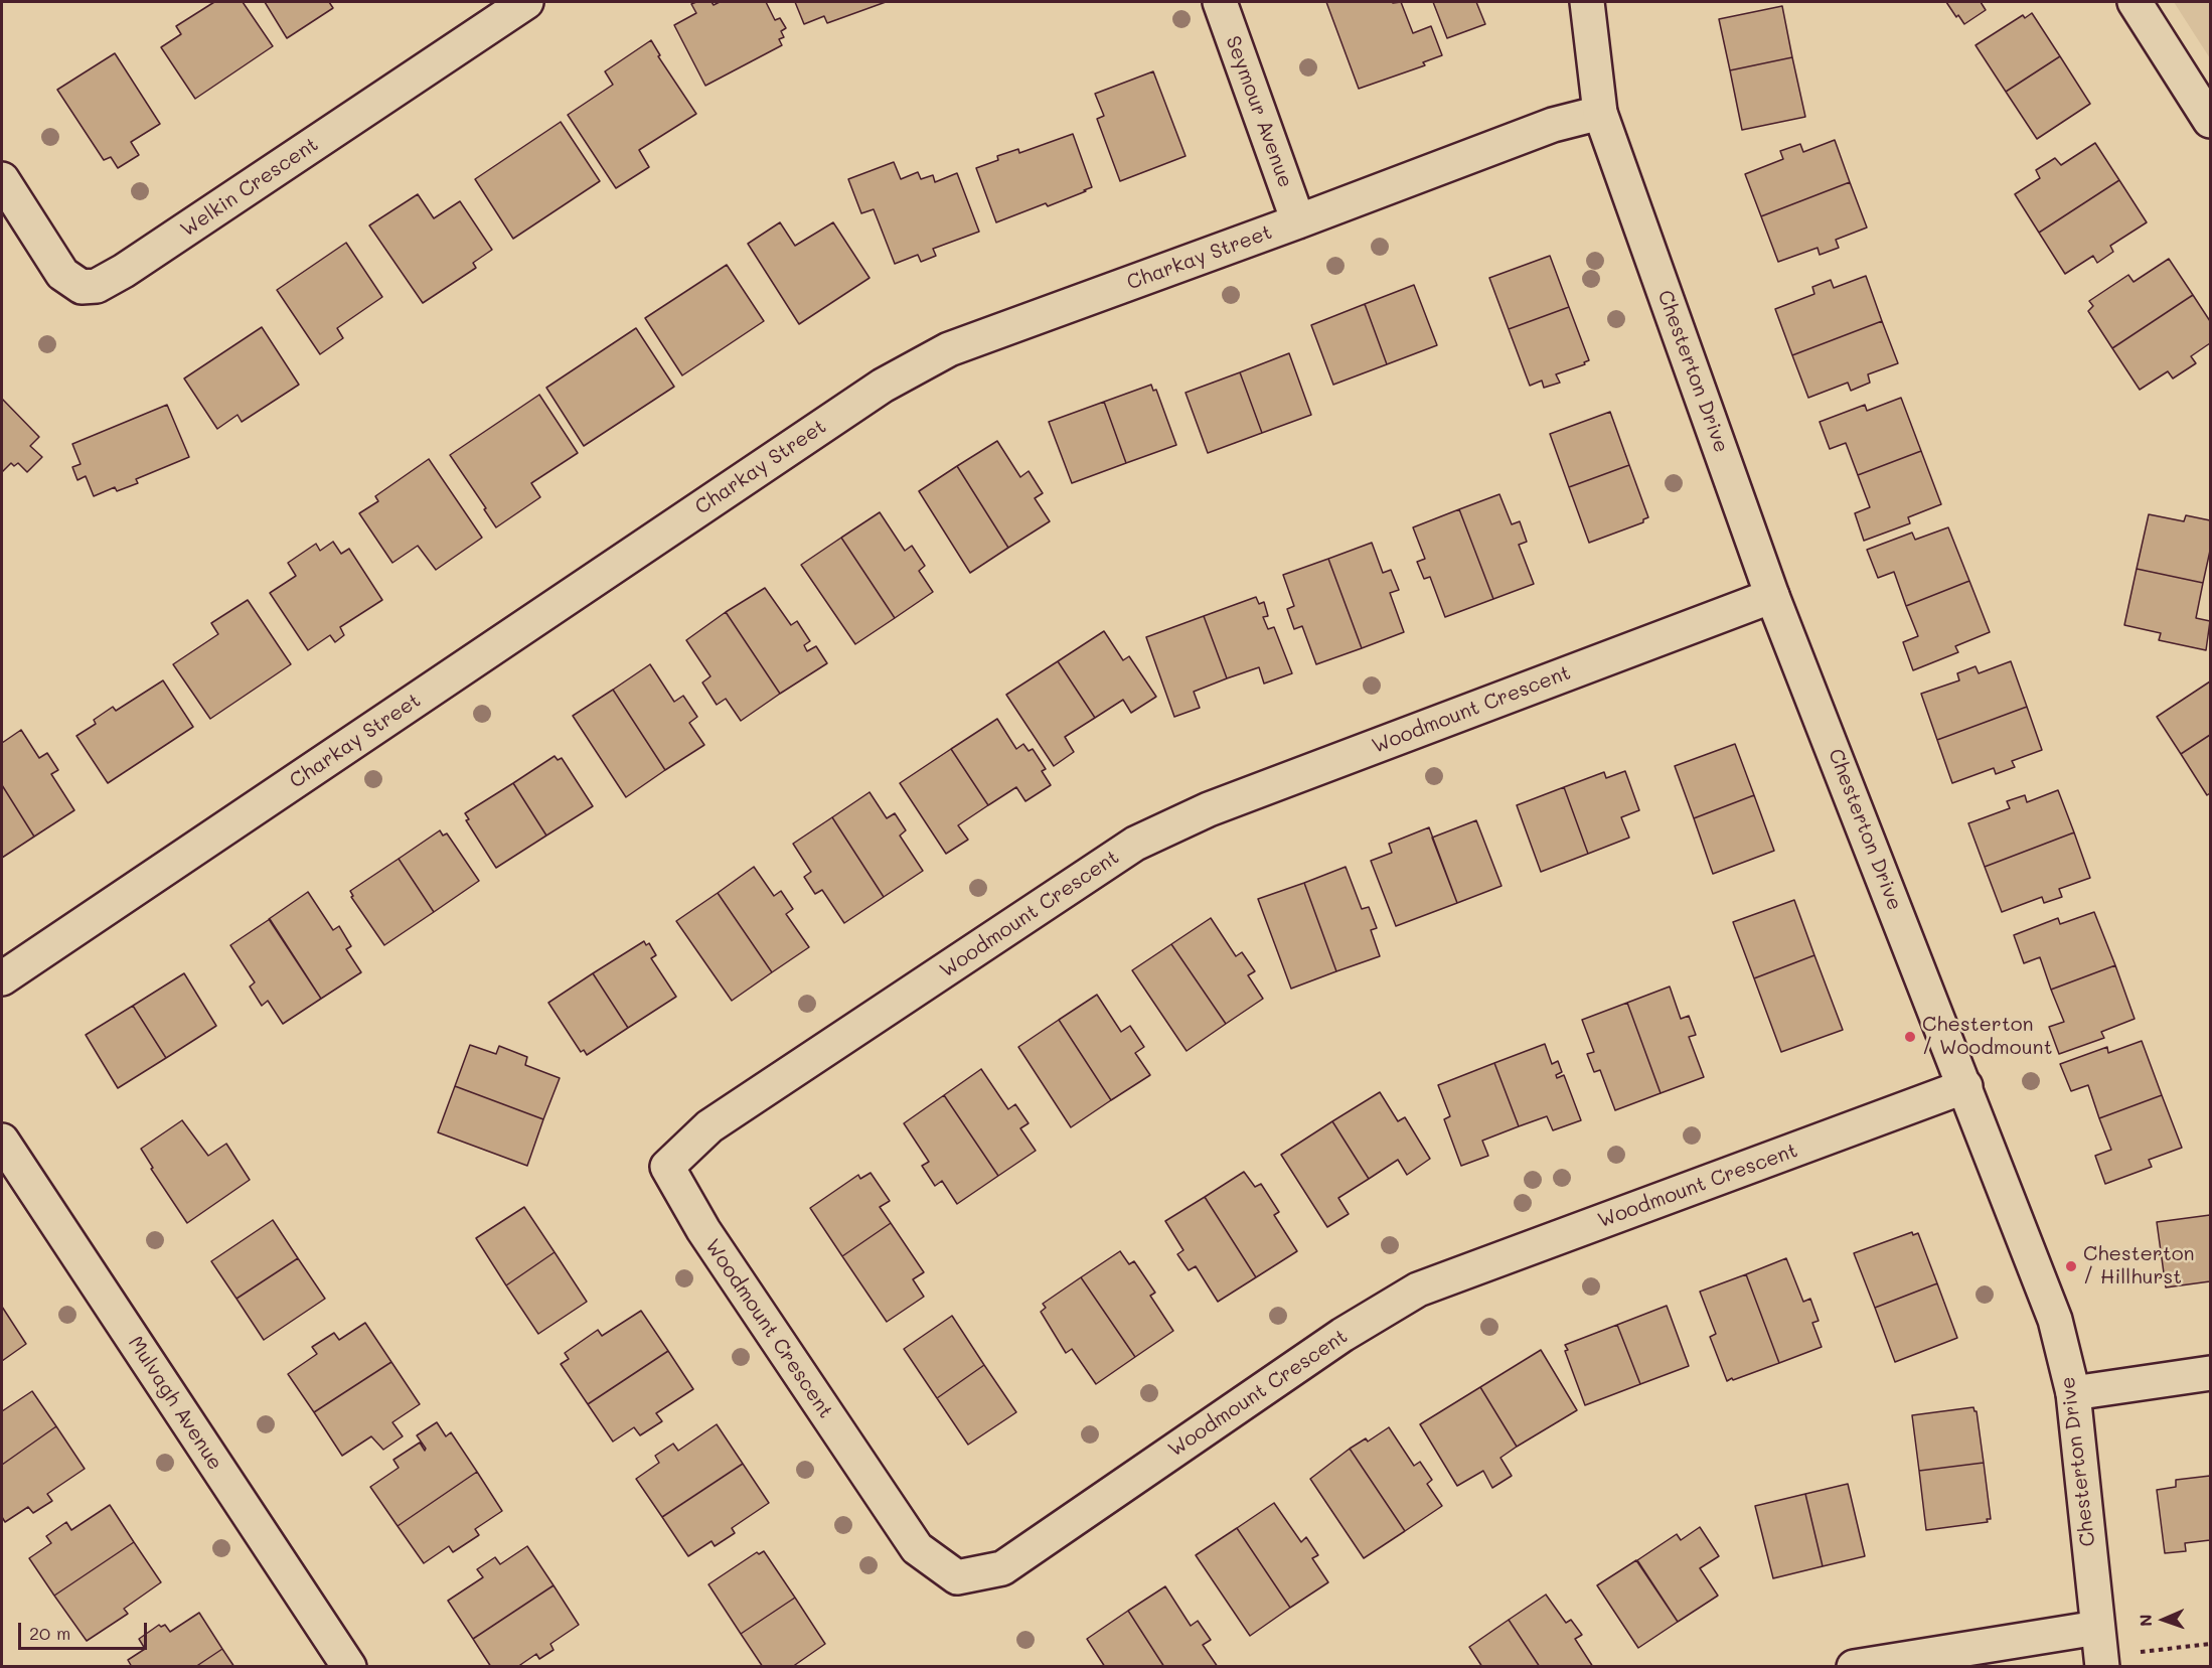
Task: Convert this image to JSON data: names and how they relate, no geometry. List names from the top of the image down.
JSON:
{
  "streets": {
    "street": [
      "Seymour Avenue",
      "Welkin Crescent",
      "Charkay Street",
      "Chesterton Drive",
      "Woodmount Crescent",
      "Mulvagh Avenue"
    ]
  },
  "crossings": [
    ["Seymour Avenue", "Charkay Street"],
    ["Charkay Street", "Chesterton Drive"],
    ["Chesterton Drive", "Woodmount Crescent"]
  ],
  "places": ["Chesterton / Woodmount", "Chesterton / Hillhurst"],
  "scale_bar": "20 m",
  "north": "left"
}
